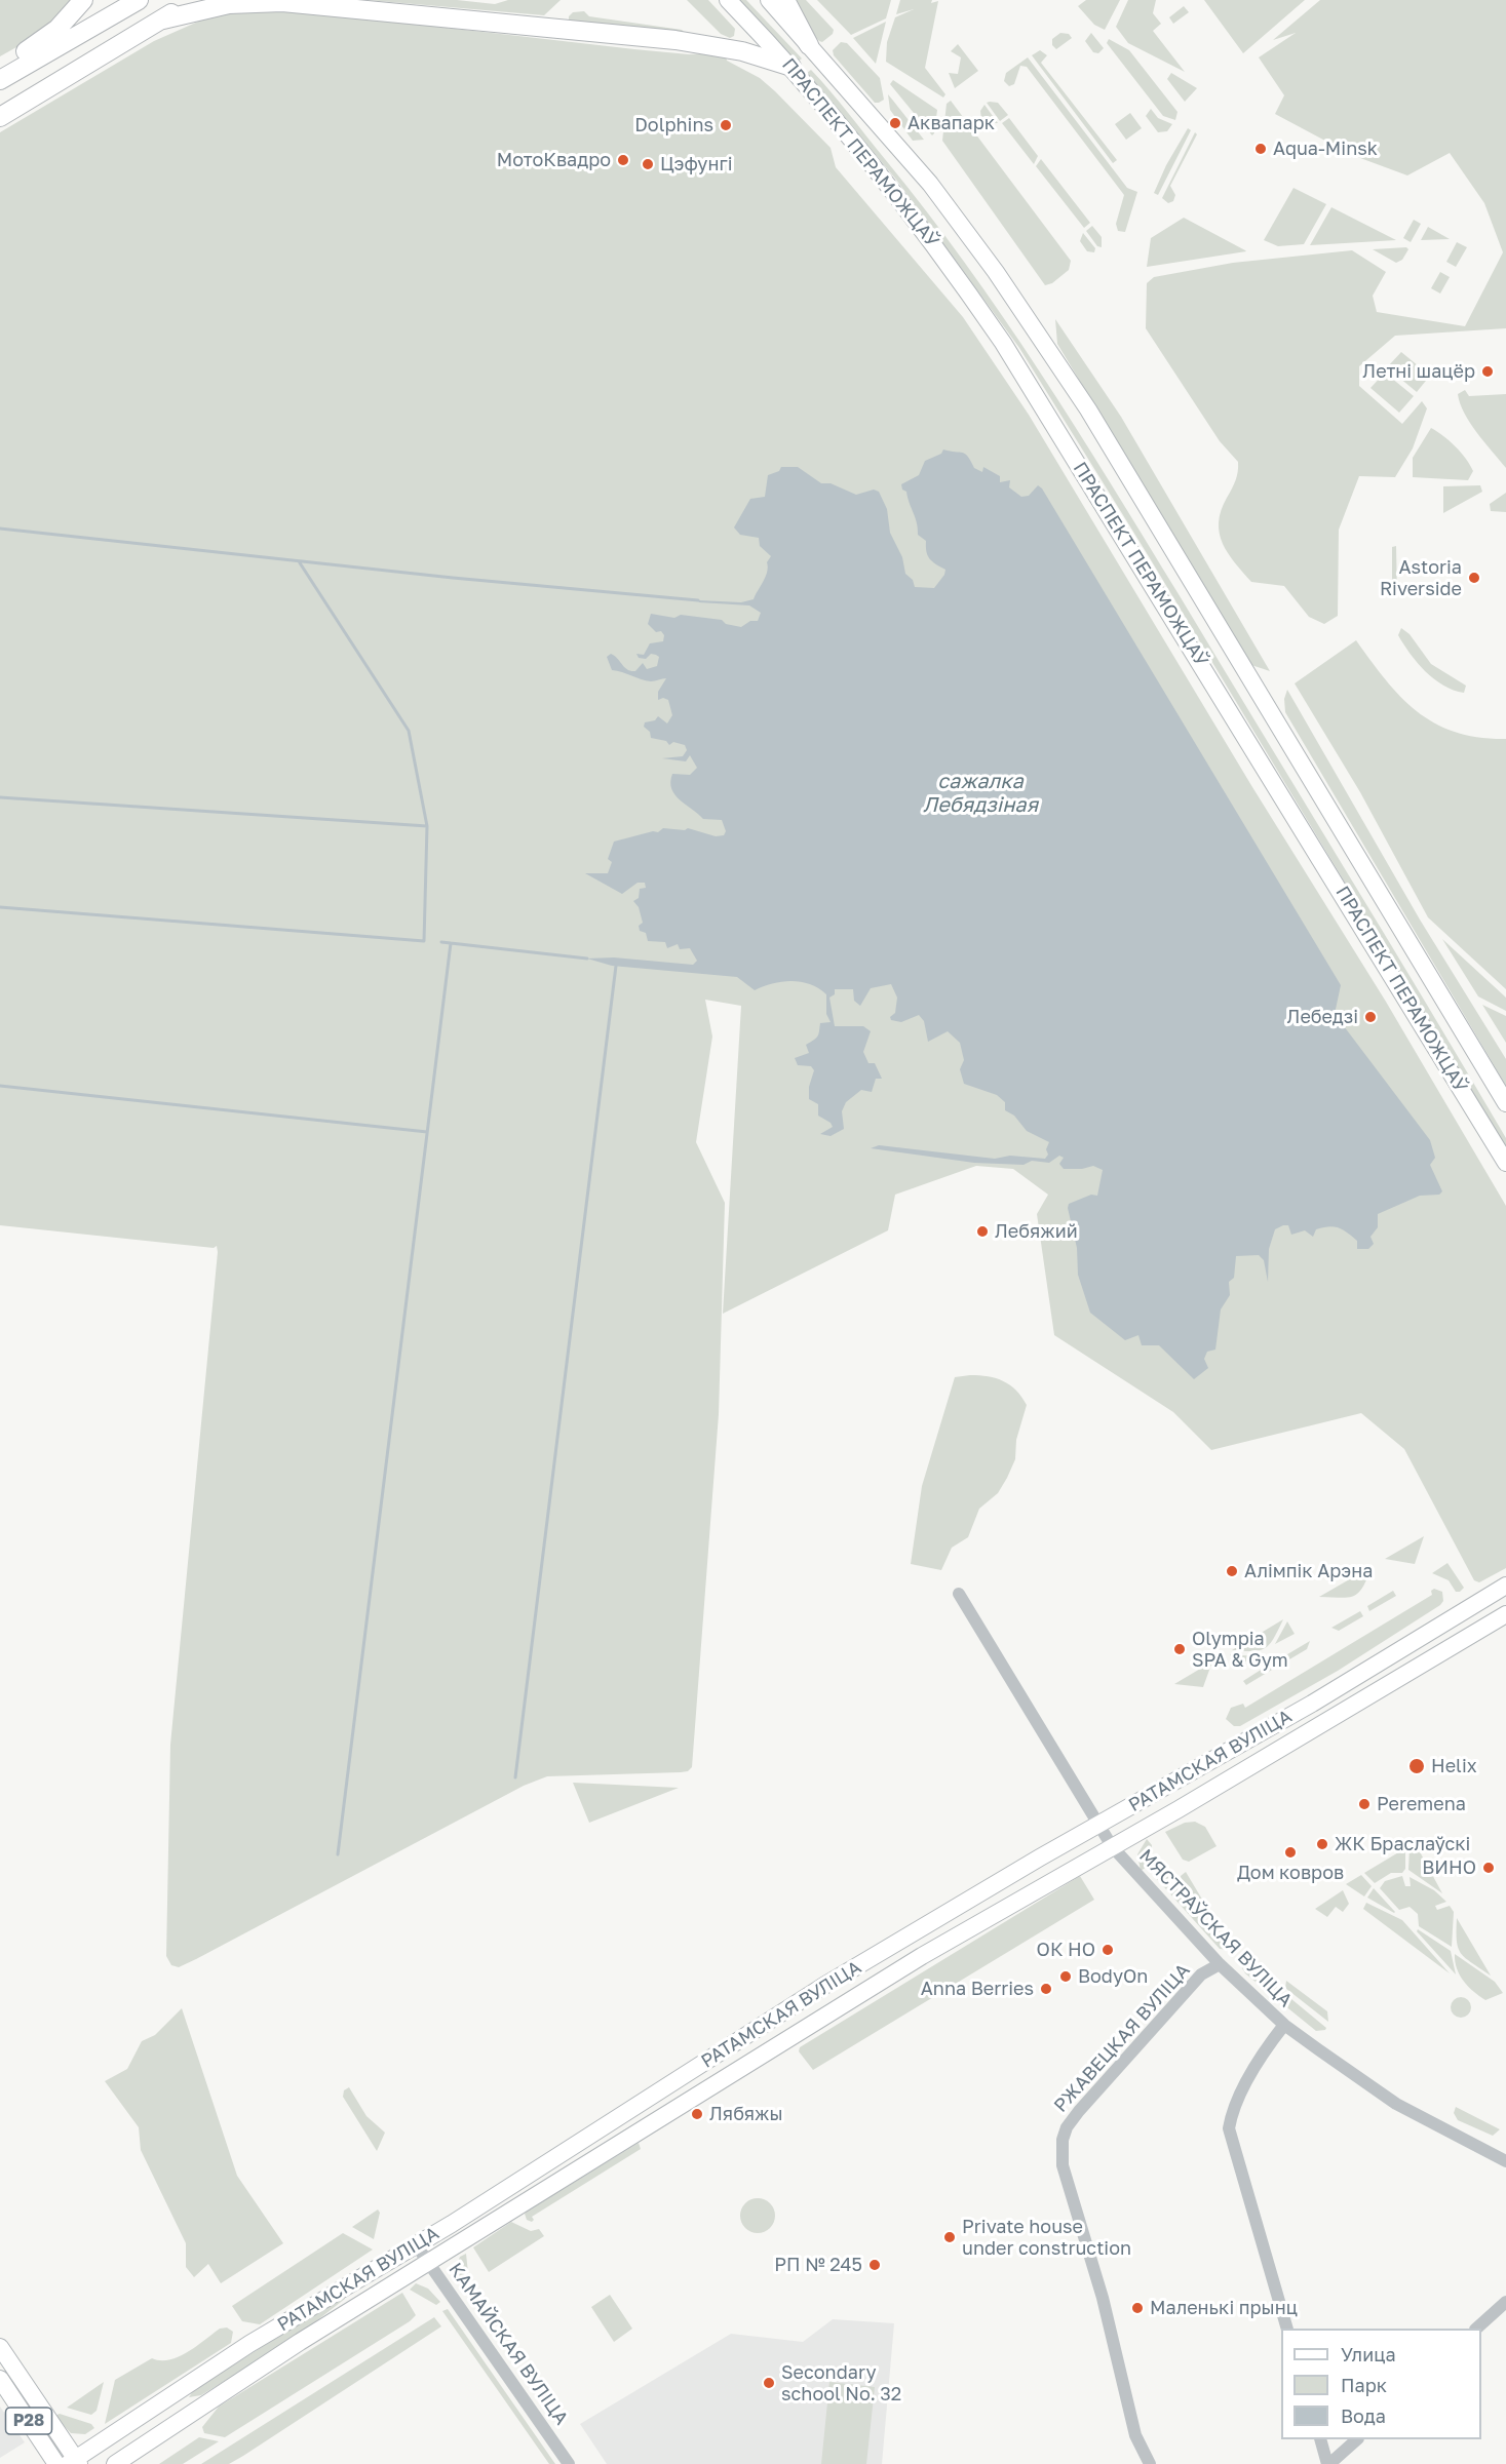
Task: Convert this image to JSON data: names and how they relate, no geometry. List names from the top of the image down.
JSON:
{
  "streets": {
    "main road": ["ПРАСПЕКТ ПЕРАМОЖЦАЎ", "РАТАМСКАЯ ВУЛІЦА", "Р28"],
    "street": ["МЯСТРАЎСКАЯ ВУЛІЦА", "РЖАВЕЦКАЯ ВУЛІЦА", "КАМАЙСКАЯ ВУЛІЦА"]
  },
  "crossings": [
    ["РАТАМСКАЯ ВУЛІЦА", "МЯСТРАЎСКАЯ ВУЛІЦА"],
    ["РАТАМСКАЯ ВУЛІЦА", "КАМАЙСКАЯ ВУЛІЦА"],
    ["РАТАМСКАЯ ВУЛІЦА", "Р28"],
    ["МЯСТРАЎСКАЯ ВУЛІЦА", "РЖАВЕЦКАЯ ВУЛІЦА"]
  ],
  "water": ["сажалка Лебядзіная"],
  "places": [
    "Аквапарк",
    "Dolphins",
    "Aqua-Minsk",
    "МотоКвадро",
    "Цэфунгі",
    "Летні шацёр",
    "Astoria Riverside",
    "Лебедзі",
    "Лебяжий",
    "Алімпік Арэна",
    "Olympia SPA & Gym",
    "Helix",
    "Peremena",
    "ЖК Браслаўскі",
    "Дом ковров",
    "ВИНО",
    "ОК НО",
    "BodyOn",
    "Anna Berries",
    "Лябяжы",
    "Private house under construction",
    "РП № 245",
    "Маленькі прынц",
    "Secondary school No. 32"
  ],
  "legend": ["Улица", "Парк", "Вода"]
}
